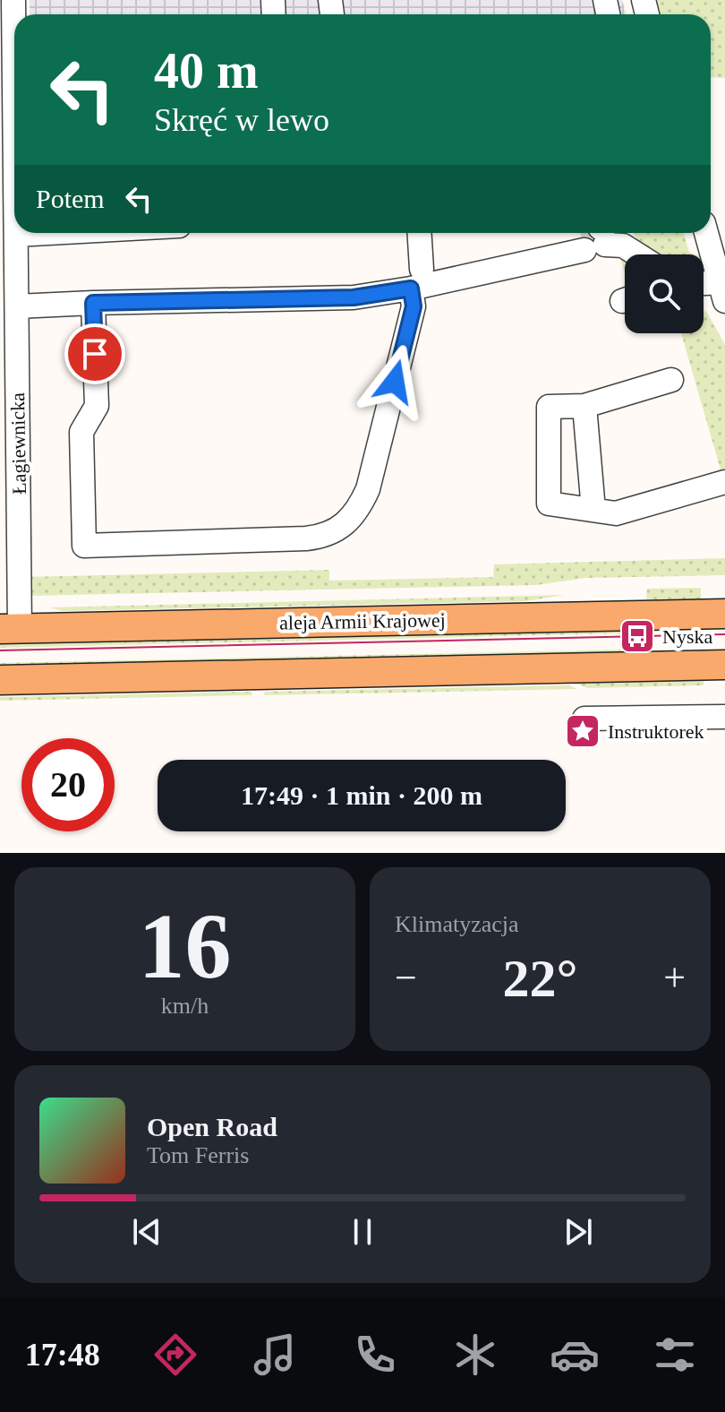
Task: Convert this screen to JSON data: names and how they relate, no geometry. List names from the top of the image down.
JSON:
{
  "streets": {
    "main road": ["aleja Armii Krajowej"],
    "street": ["Łagiewnicka"]
  },
  "crossings": [
    ["Łagiewnicka", "aleja Armii Krajowej"]
  ],
  "places": {
    "bus stop": ["Nyska"],
    "place": ["Instruktorek"]
  },
  "page": {
    "turn": ["40 m", "Skręć w lewo"],
    "then": "Potem",
    "limit": "20",
    "trip": "17:49 · 1 min · 200 m",
    "tile": [
      ["16", "km/h"],
      "Klimatyzacja"
    ],
    "heat": ["−", "22°", "+"],
    "song": ["Open Road", "Tom Ferris"],
    "tabs": "17:48"
  }
}
